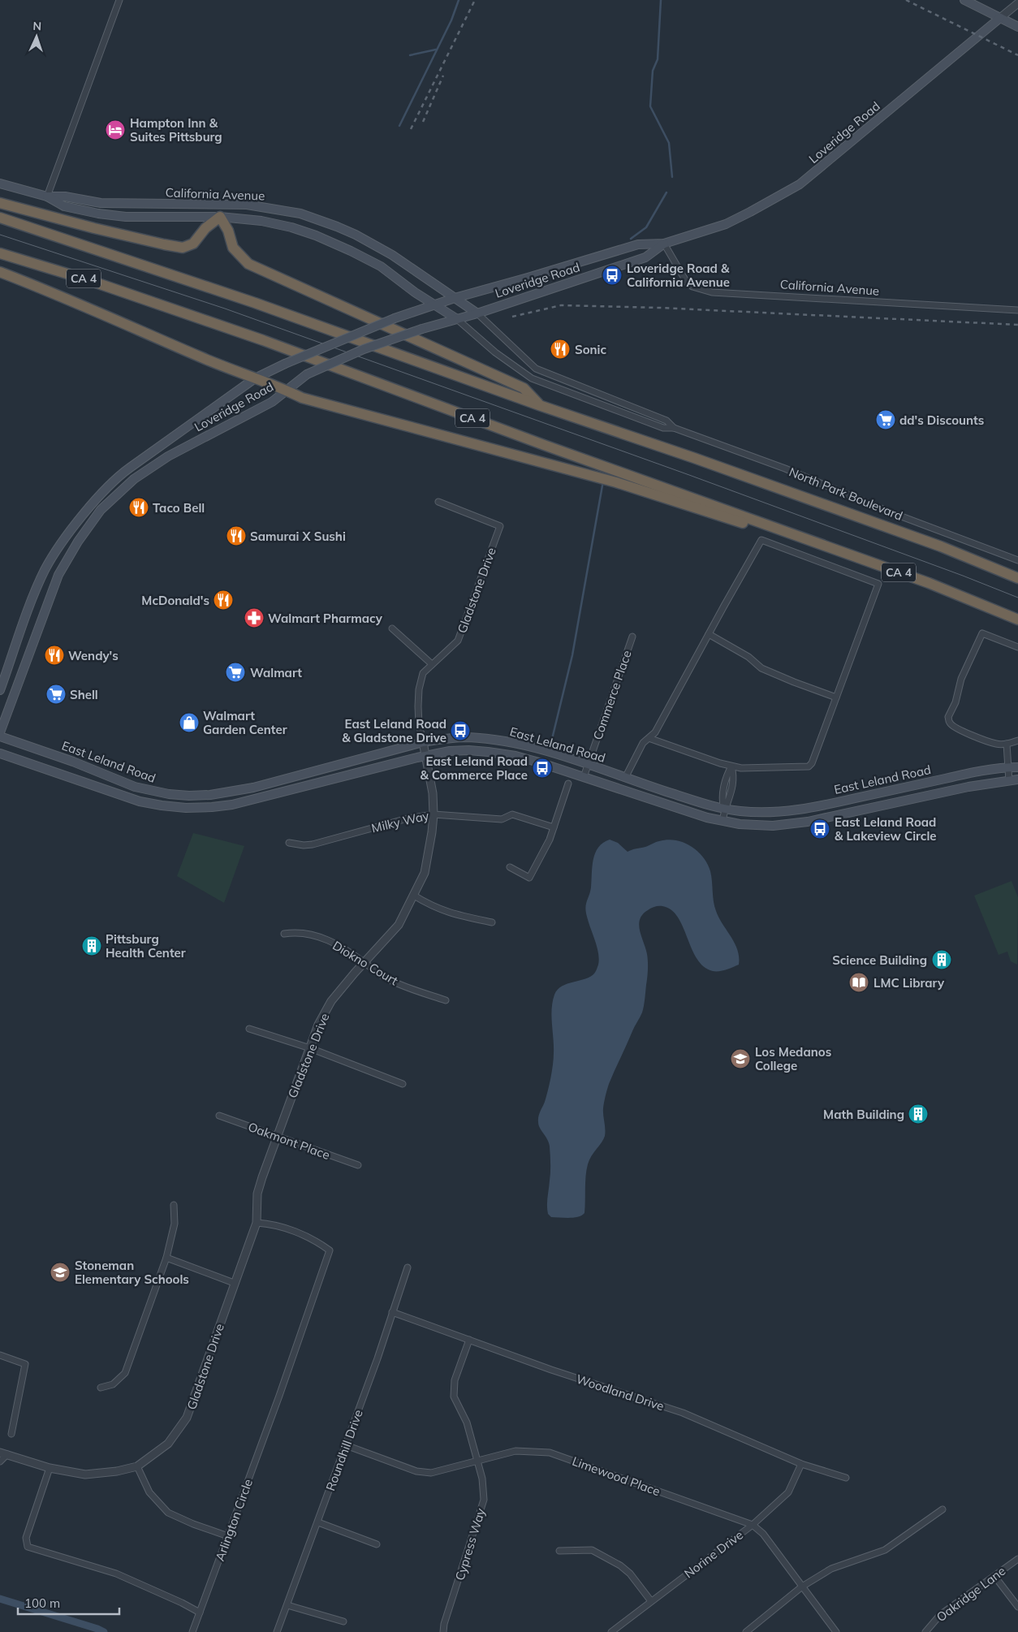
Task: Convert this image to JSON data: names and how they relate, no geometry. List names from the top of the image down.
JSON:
{
  "streets": {
    "highway": ["CA 4"],
    "main road": ["Loveridge Road", "California Avenue", "East Leland Road"],
    "street": [
      "North Park Boulevard",
      "Gladstone Drive",
      "Commerce Place",
      "Milky Way",
      "Diokno Court",
      "Oakmont Place",
      "Woodland Drive",
      "Roundhill Drive",
      "Limewood Place",
      "Arlington Circle",
      "Cypress Way",
      "Norine Drive",
      "Oakridge Lane"
    ]
  },
  "crossings": [
    ["Loveridge Road", "California Avenue"],
    ["Loveridge Road", "North Park Boulevard"],
    ["California Avenue", "North Park Boulevard"],
    ["Gladstone Drive", "East Leland Road"],
    ["Gladstone Drive", "Milky Way"],
    ["Gladstone Drive", "Diokno Court"],
    ["Gladstone Drive", "Oakmont Place"],
    ["Gladstone Drive", "Arlington Circle"],
    ["Commerce Place", "East Leland Road"],
    ["Woodland Drive", "Roundhill Drive"],
    ["Woodland Drive", "Cypress Way"],
    ["Woodland Drive", "Norine Drive"],
    ["Roundhill Drive", "Limewood Place"],
    ["Limewood Place", "Cypress Way"],
    ["Limewood Place", "Norine Drive"]
  ],
  "places": {
    "hotel": ["Hampton Inn & Suites Pittsburg"],
    "bus stop": [
      "Loveridge Road & California Avenue",
      "East Leland Road & Gladstone Drive",
      "East Leland Road & Commerce Place",
      "East Leland Road & Lakeview Circle"
    ],
    "restaurant": [
      "Sonic",
      "Taco Bell",
      "Samurai X Sushi",
      "McDonald's",
      "Wendy's"
    ],
    "supermarket": ["dd's Discounts", "Walmart", "Shell"],
    "pharmacy": ["Walmart Pharmacy"],
    "shop": ["Walmart Garden Center"],
    "building": ["Pittsburg Health Center", "Science Building", "Math Building"],
    "library": ["LMC Library"],
    "school or university": ["Los Medanos College", "Stoneman Elementary Schools"]
  },
  "scale_bar": "100 m",
  "north": "top"
}
